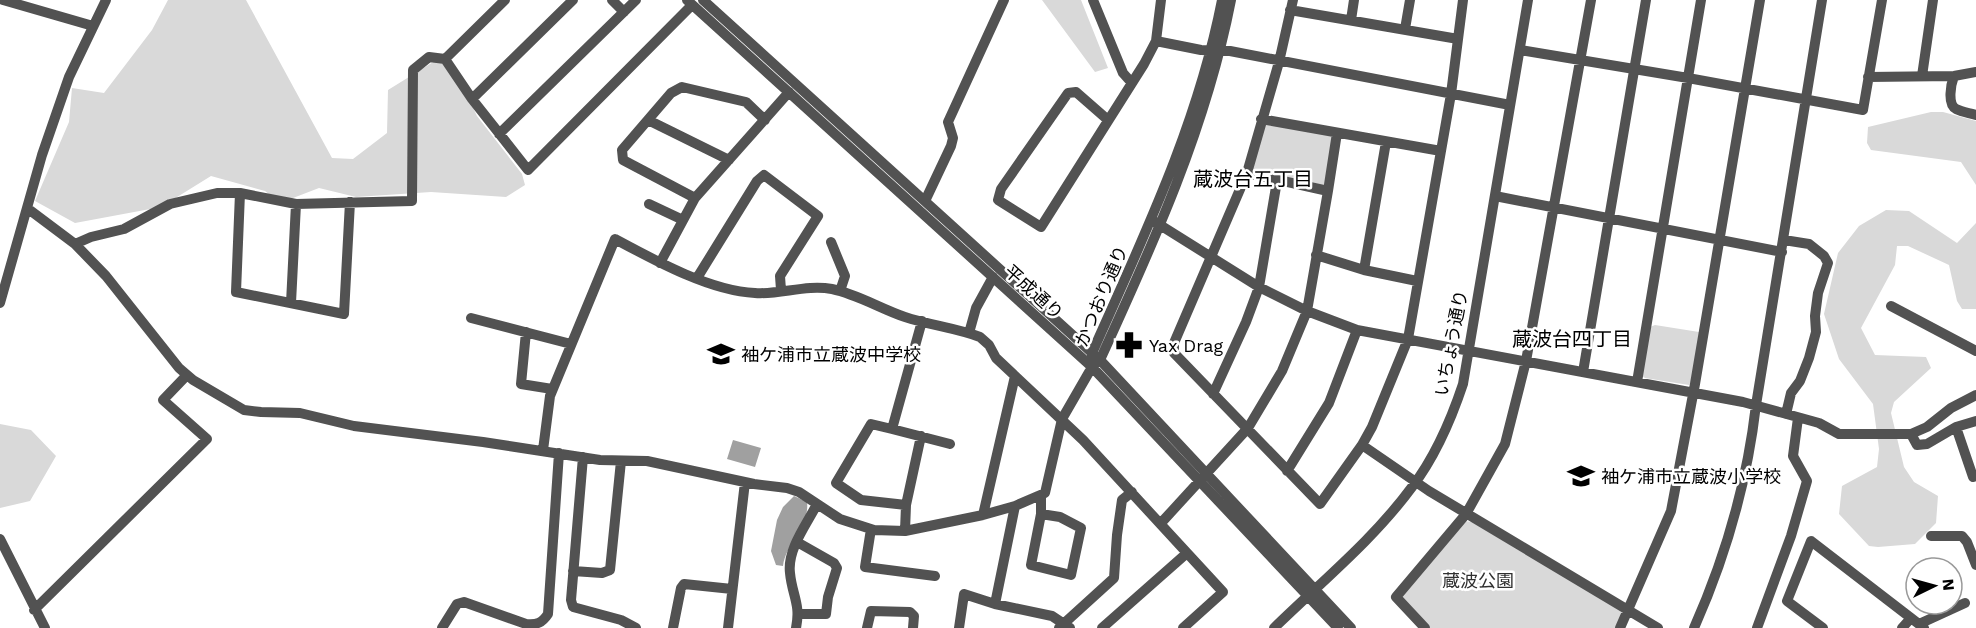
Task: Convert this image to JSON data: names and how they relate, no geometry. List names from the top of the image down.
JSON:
{
  "streets": {
    "street": ["平成通り", "かつおり通り", "いちょう通り"]
  },
  "crossings": [
    ["平成通り", "かつおり通り"],
    ["平成通り", "いちょう通り"]
  ],
  "districts": ["蔵波台五丁目", "蔵波台四丁目"],
  "parks": ["蔵波公園"],
  "places": {
    "pharmacy": ["Yax Drag"],
    "school or university": ["袖ケ浦市立蔵波中学校", "袖ケ浦市立蔵波小学校"]
  },
  "north": "right"
}
